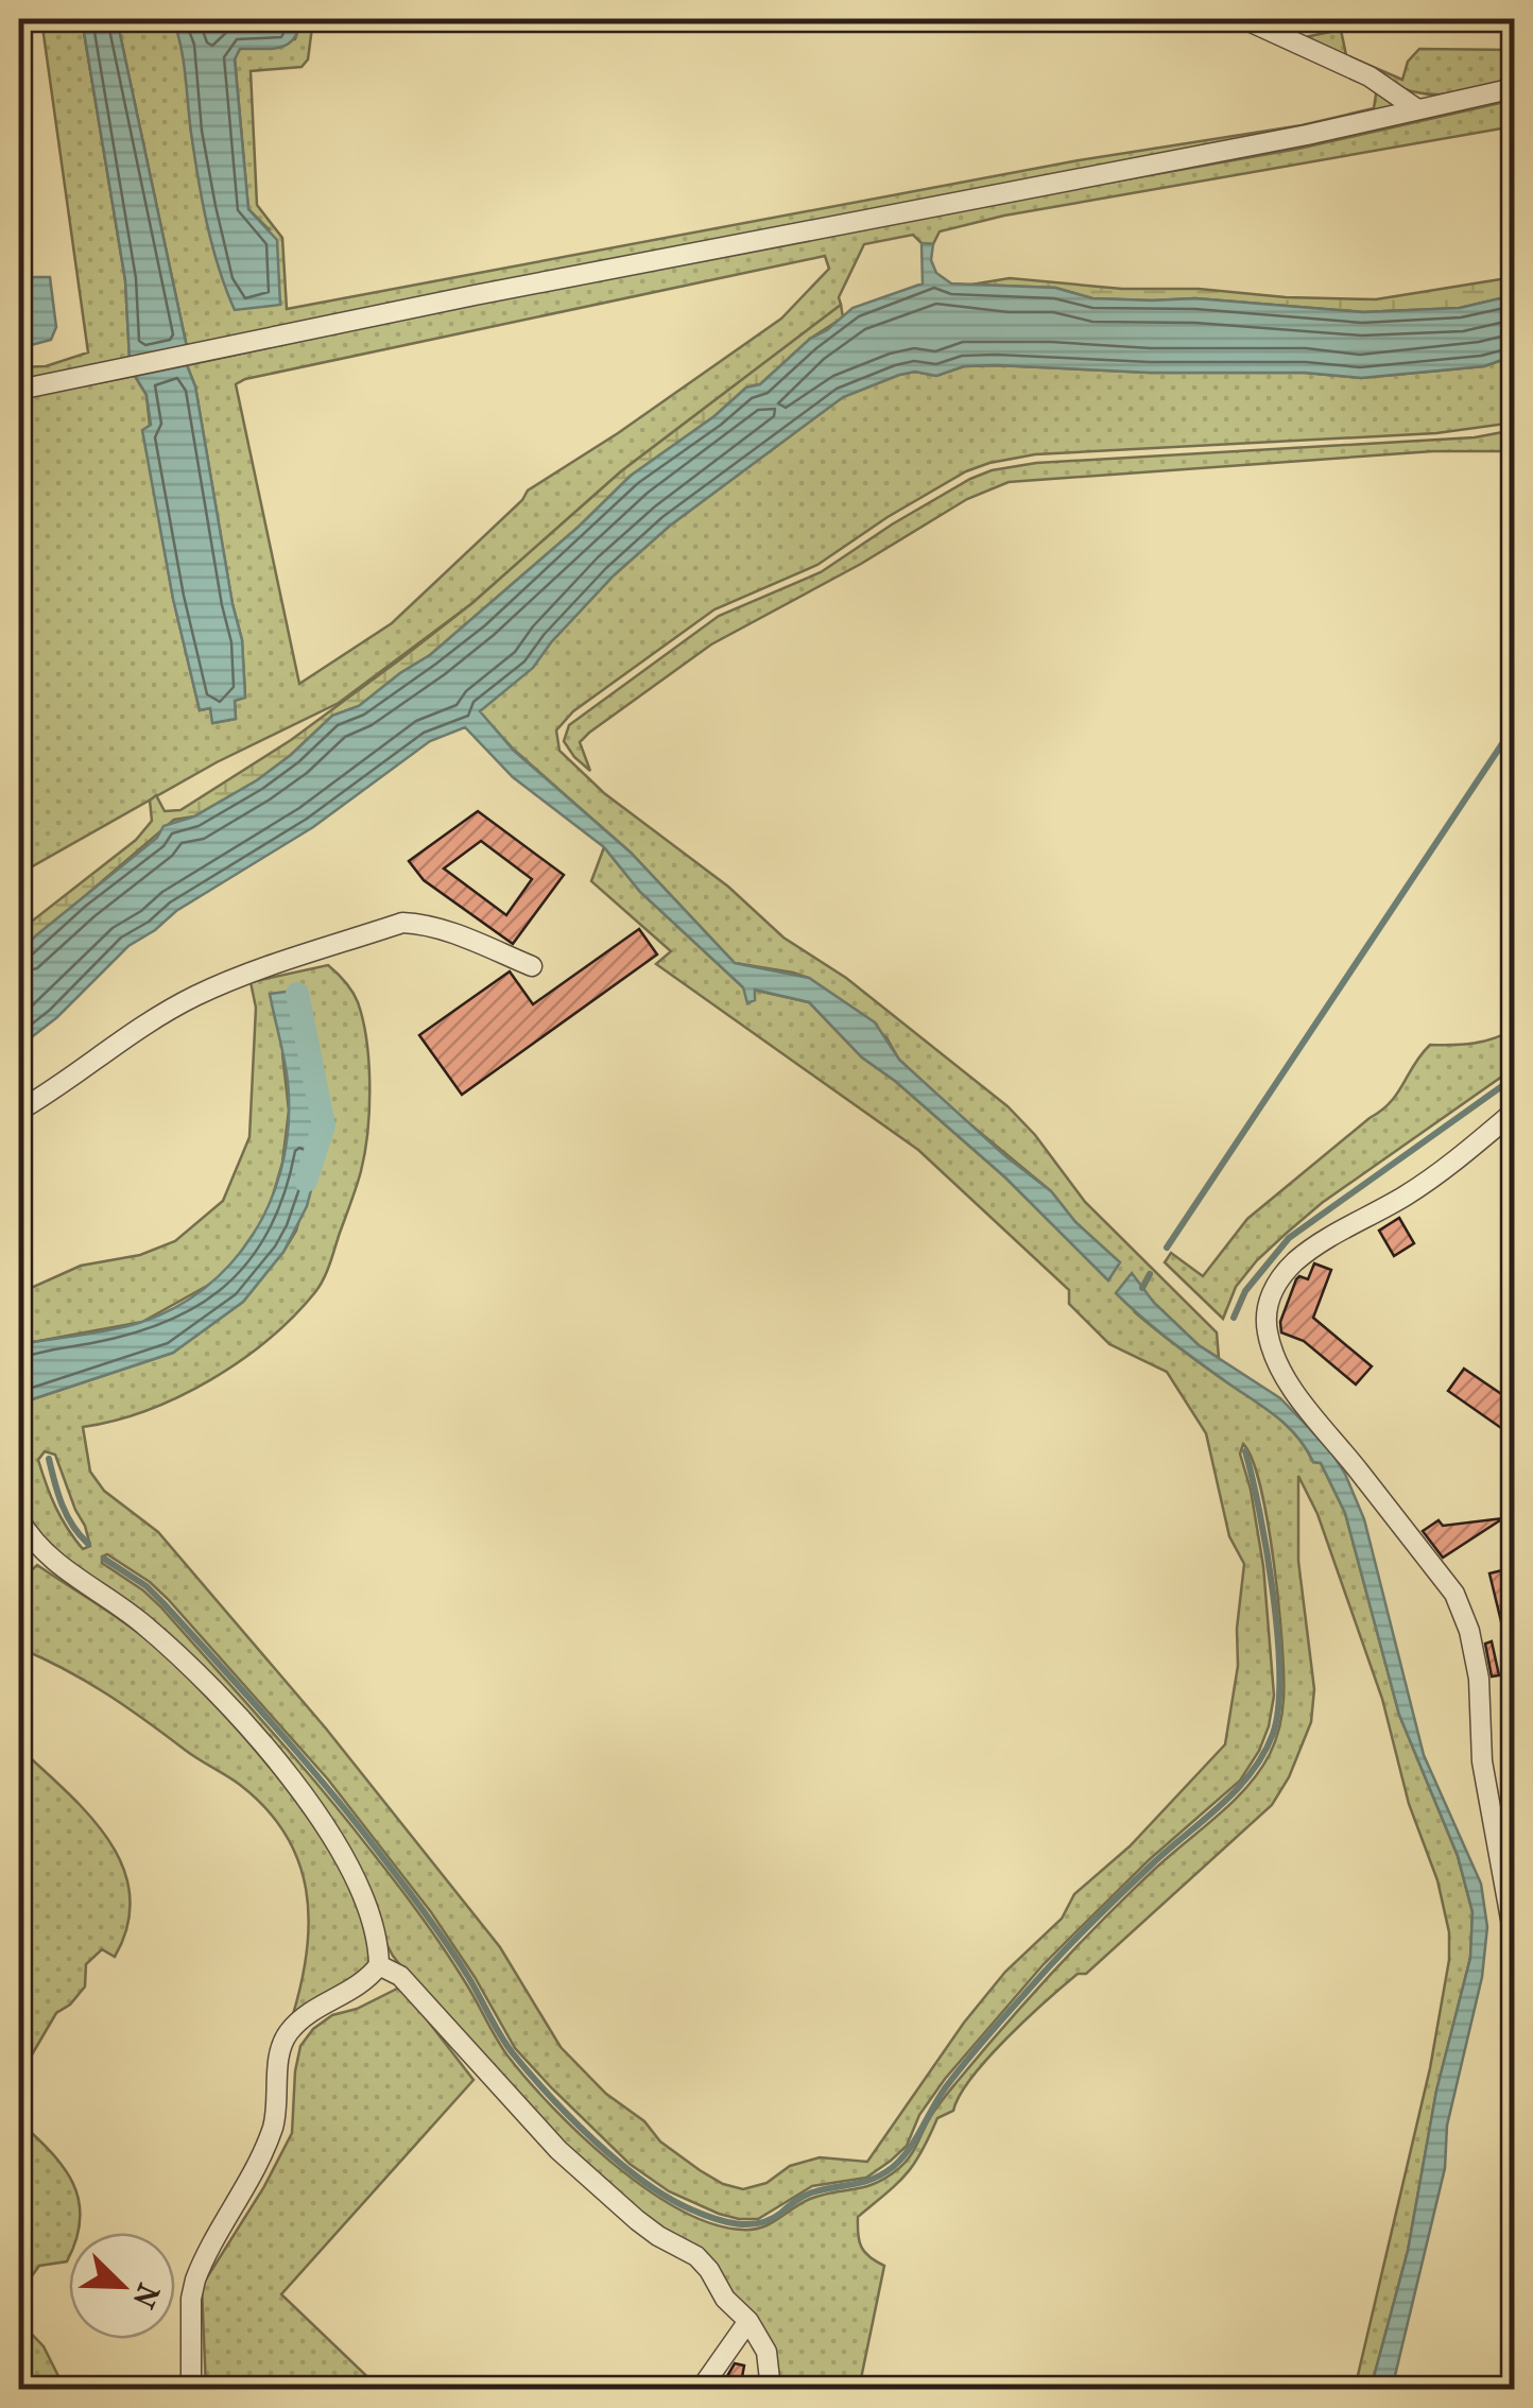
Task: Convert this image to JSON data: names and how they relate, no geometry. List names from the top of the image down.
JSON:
{
  "north": "bottom right"
}
